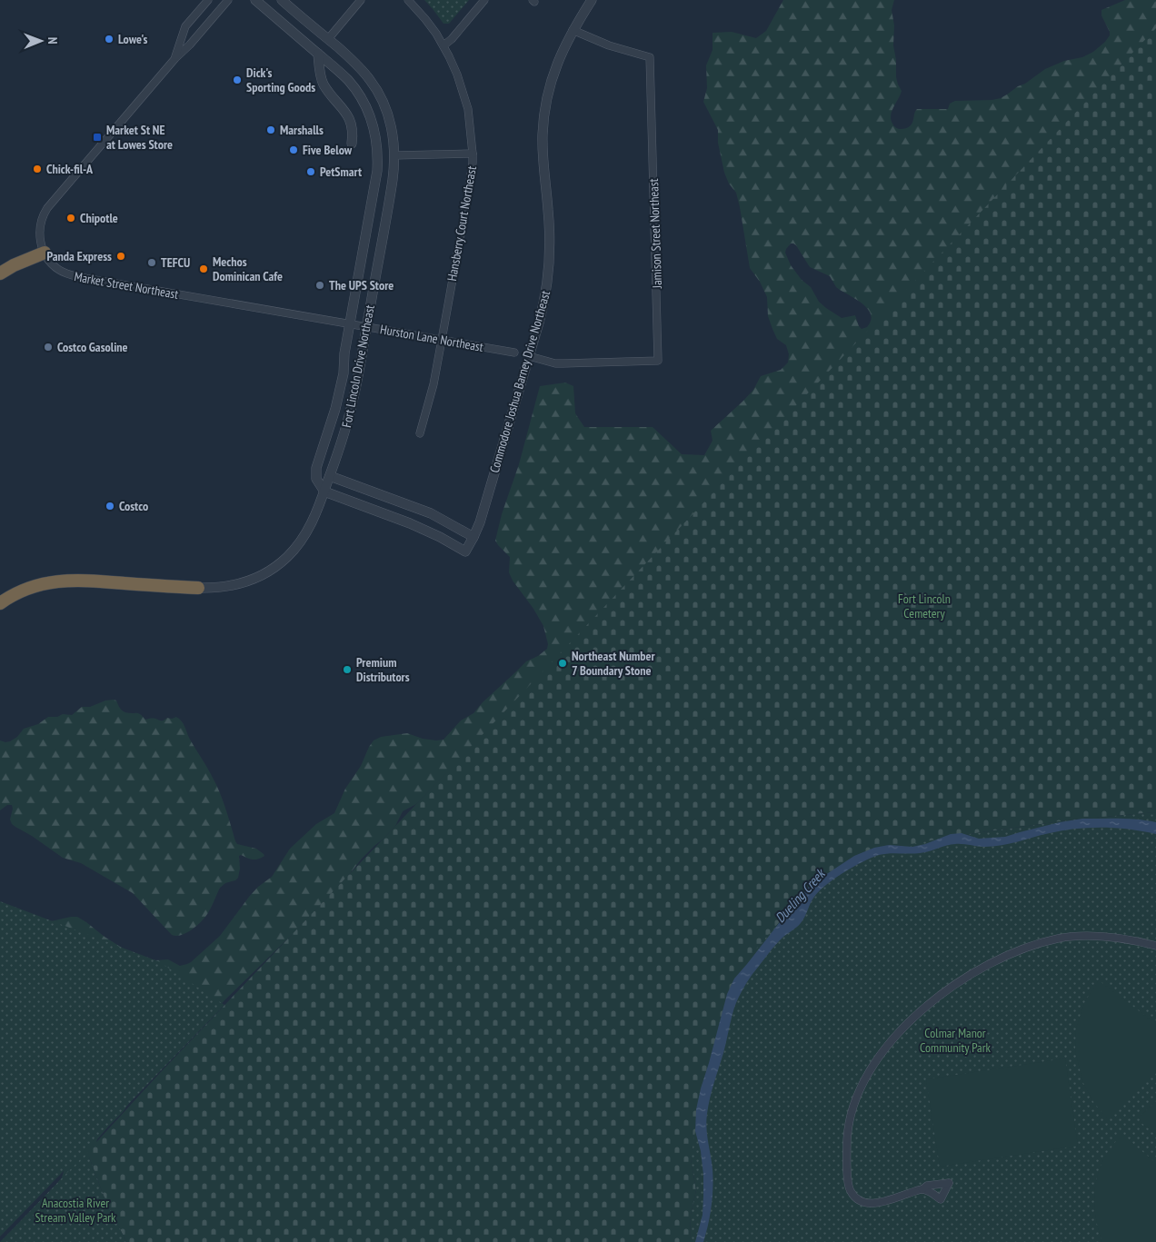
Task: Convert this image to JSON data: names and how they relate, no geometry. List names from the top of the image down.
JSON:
{
  "streets": {
    "street": [
      "Hansberry Court Northeast",
      "Jamison Street Northeast",
      "Market Street Northeast",
      "Hurston Lane Northeast",
      "Fort Lincoln Drive Northeast",
      "Commodore Joshua Barney Drive Northeast"
    ]
  },
  "crossings": [
    ["Hansberry Court Northeast", "Hurston Lane Northeast"],
    ["Jamison Street Northeast", "Commodore Joshua Barney Drive Northeast"],
    ["Market Street Northeast", "Hurston Lane Northeast"],
    ["Market Street Northeast", "Fort Lincoln Drive Northeast"],
    ["Hurston Lane Northeast", "Fort Lincoln Drive Northeast"],
    ["Fort Lincoln Drive Northeast", "Commodore Joshua Barney Drive Northeast"]
  ],
  "water": ["Dueling Creek"],
  "parks": ["Fort Lincoln Cemetery", "Colmar Manor Community Park", "Anacostia River Stream Valley Park"],
  "places": {
    "other": [
      "Lowe's",
      "Dick's Sporting Goods",
      "Marshalls",
      "Five Below",
      "Chick-fil-A",
      "PetSmart",
      "Chipotle",
      "Panda Express",
      "TEFCU",
      "Mechos Dominican Cafe",
      "The UPS Store",
      "Costco Gasoline",
      "Costco",
      "Northeast Number 7 Boundary Stone",
      "Premium Distributors"
    ],
    "transit": ["Market St NE at Lowes Store"]
  },
  "north": "right"
}
